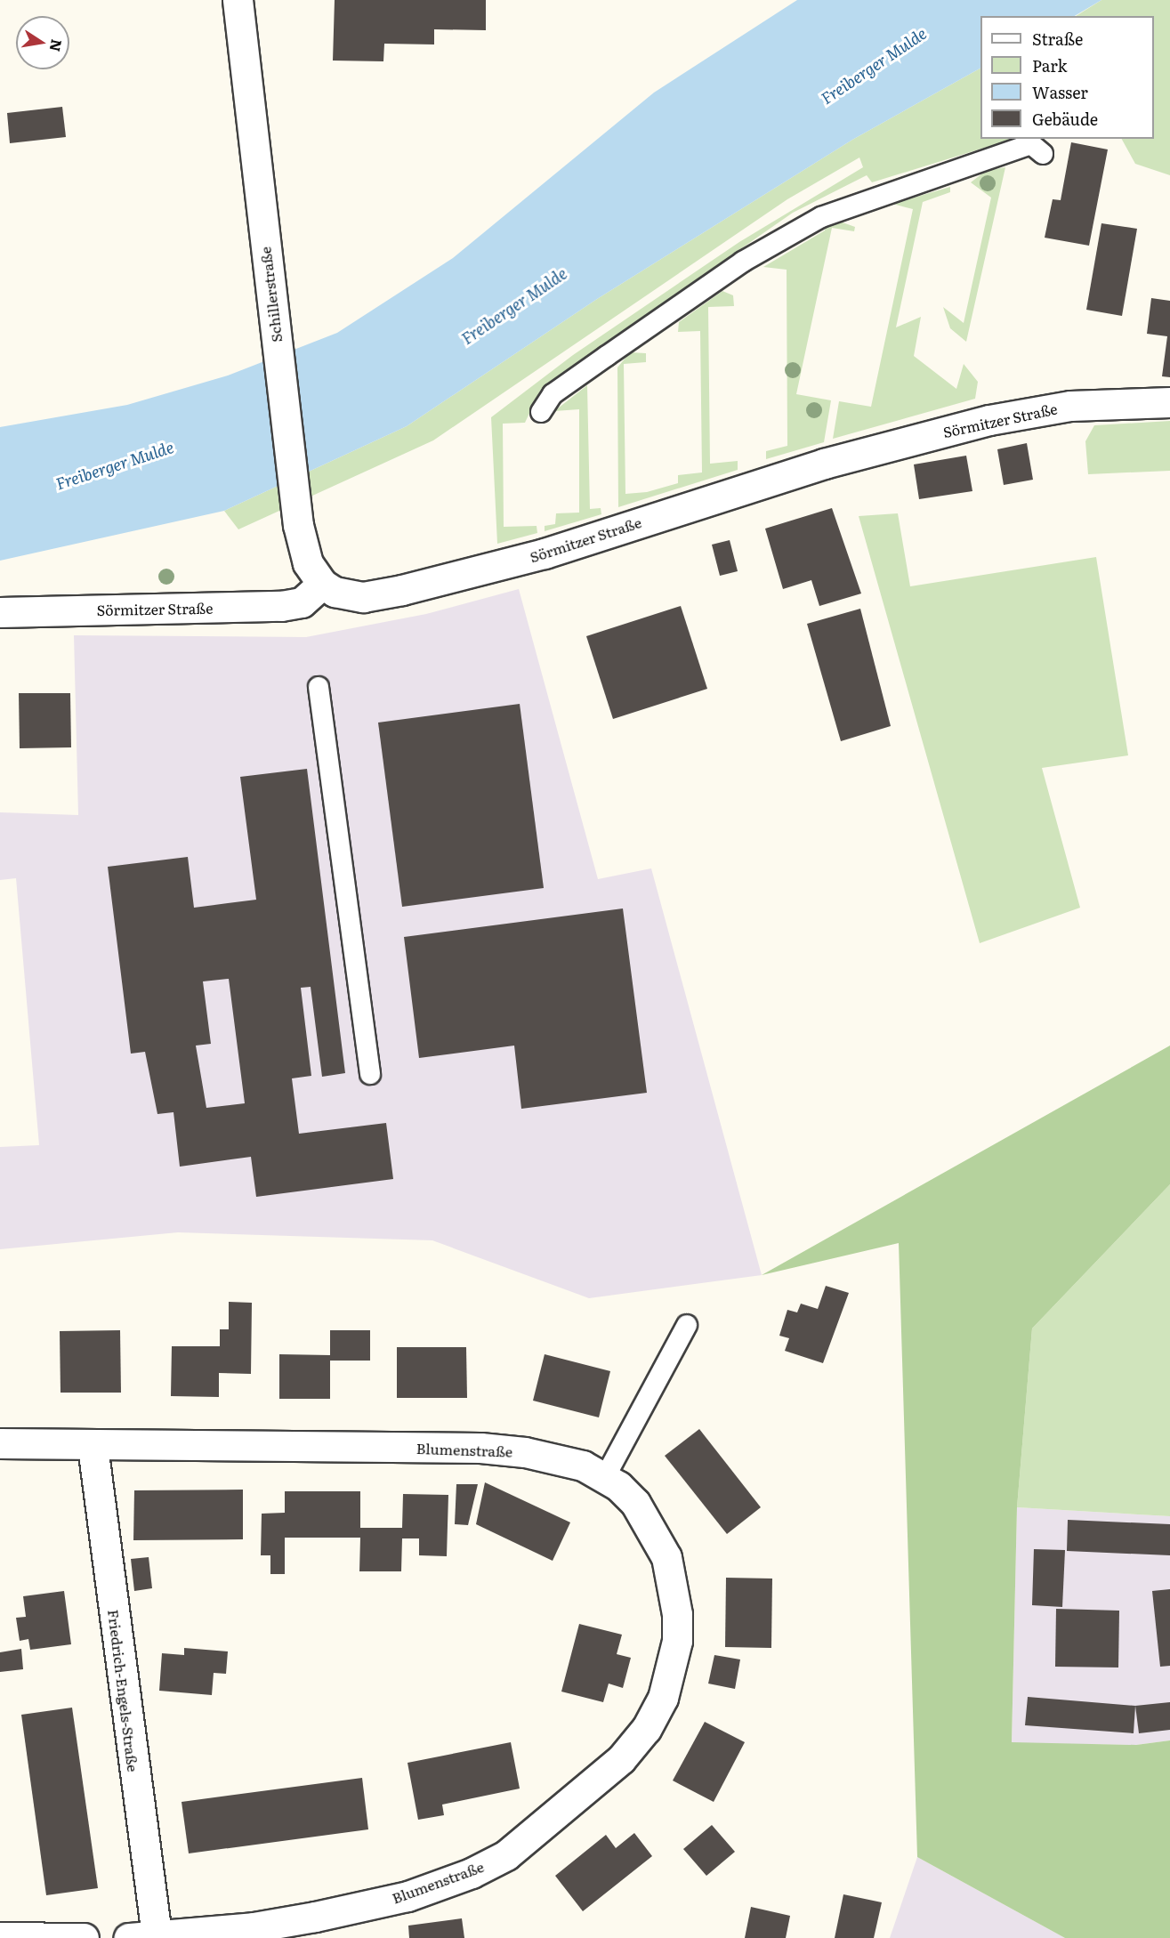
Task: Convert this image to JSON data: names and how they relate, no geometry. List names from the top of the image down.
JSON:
{
  "streets": {
    "street": [
      "Schillerstraße",
      "Sörmitzer Straße",
      "Blumenstraße",
      "Friedrich-Engels-Straße"
    ]
  },
  "crossings": [
    ["Schillerstraße", "Sörmitzer Straße"],
    ["Blumenstraße", "Friedrich-Engels-Straße"]
  ],
  "water": ["Freiberger Mulde"],
  "legend": [
    "Straße",
    "Park",
    "Wasser",
    "Gebäude"
  ],
  "north": "right"
}
